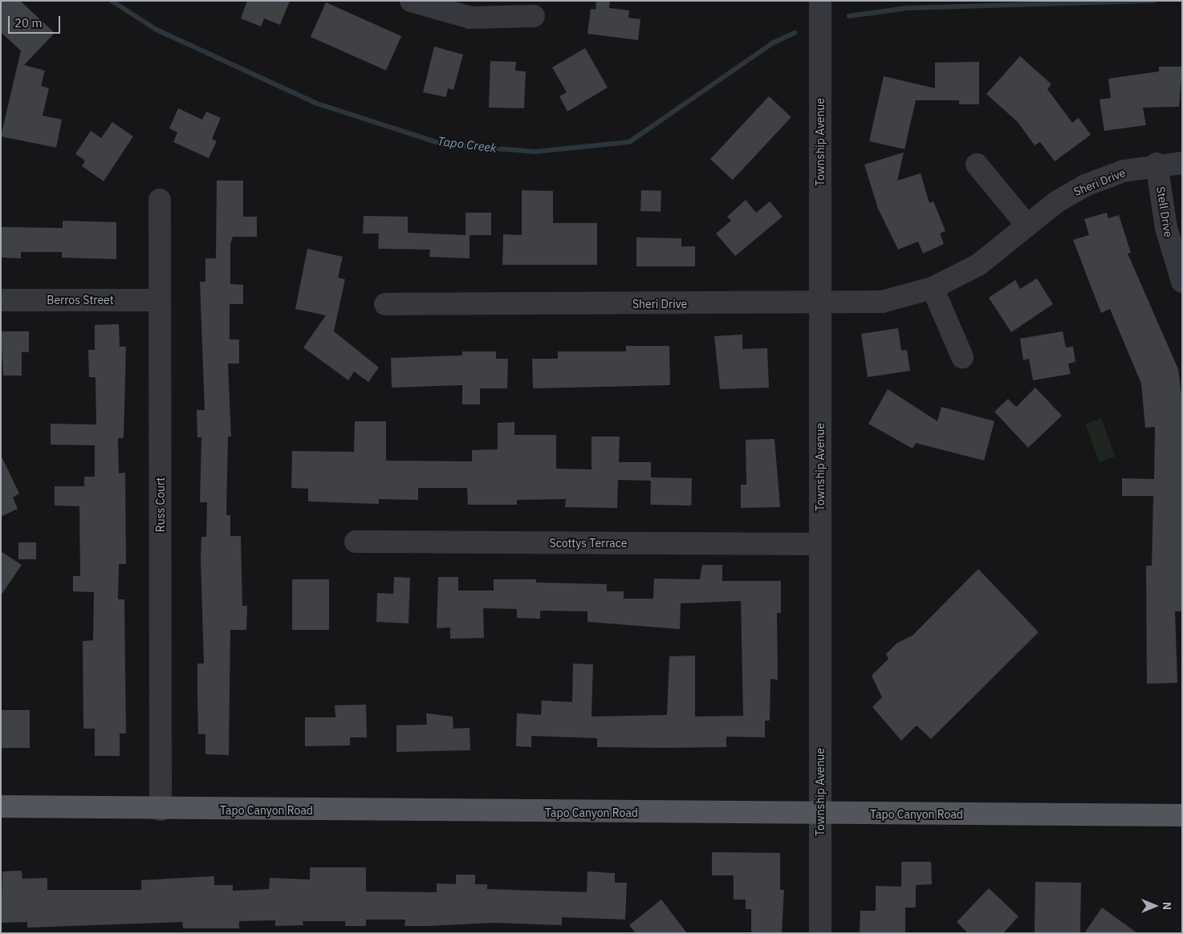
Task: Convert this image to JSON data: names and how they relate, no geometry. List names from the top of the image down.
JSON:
{
  "streets": {
    "main road": ["Tapo Canyon Road"],
    "street": [
      "Township Avenue",
      "Sheri Drive",
      "Stell Drive",
      "Berros Street",
      "Russ Court",
      "Scottys Terrace"
    ]
  },
  "crossings": [
    ["Township Avenue", "Sheri Drive"],
    ["Township Avenue", "Scottys Terrace"],
    ["Township Avenue", "Tapo Canyon Road"],
    ["Sheri Drive", "Stell Drive"],
    ["Berros Street", "Russ Court"],
    ["Russ Court", "Tapo Canyon Road"]
  ],
  "water": ["Tapo Creek"],
  "scale_bar": "20 m",
  "north": "right"
}
